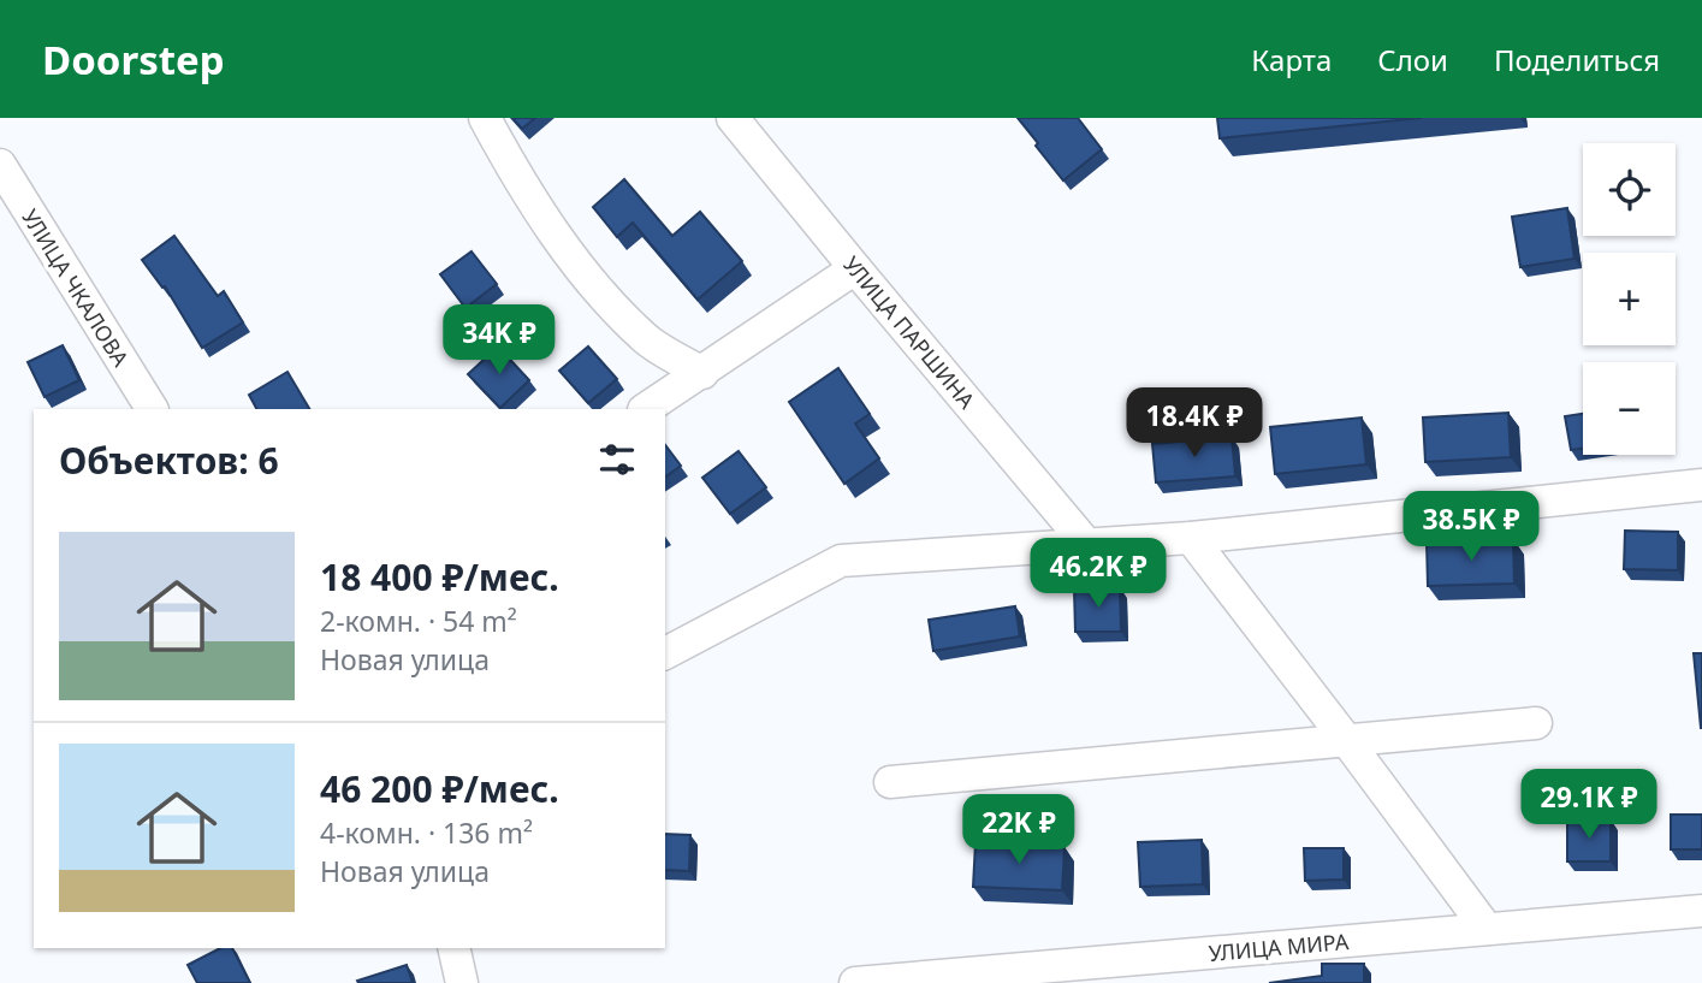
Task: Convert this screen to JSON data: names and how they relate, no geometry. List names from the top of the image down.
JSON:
{
  "streets": {
    "street": ["УЛИЦА ЧКАЛОВА", "УЛИЦА ПАРШИНА", "УЛИЦА МИРА"]
  },
  "page": {
    "header": "Doorstep",
    "nav": ["Карта", "Слои", "Поделиться"],
    "map_buttons": ["+", "−"],
    "price": [
      "34K ₽",
      "18.4K ₽",
      "38.5K ₽",
      "46.2K ₽",
      "29.1K ₽",
      "22K ₽"
    ],
    "heading": "Объектов: 6",
    "list": [
      {
        "name": "18 400 ₽/мес.",
        "note": "2-комн. · 54 m² · Новая улица"
      },
      {
        "name": "46 200 ₽/мес.",
        "note": "4-комн. · 136 m² · Новая улица"
      }
    ]
  }
}
